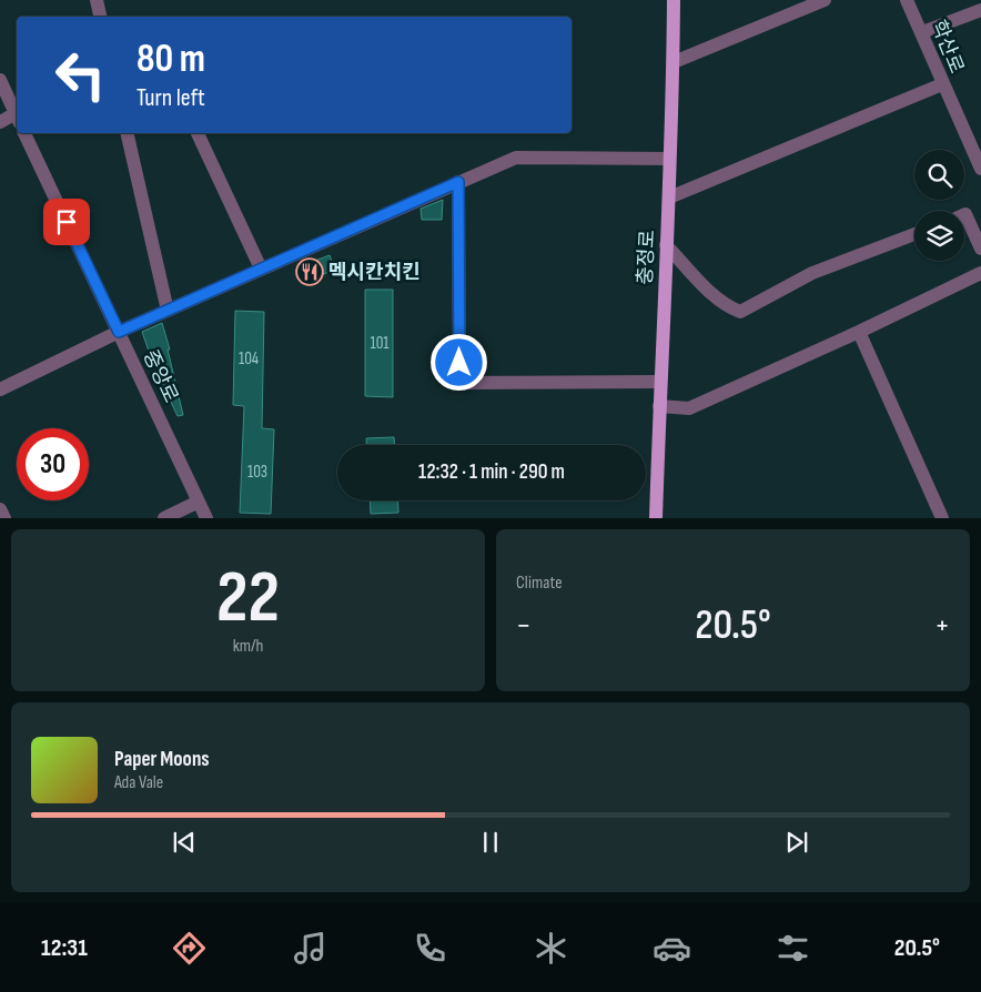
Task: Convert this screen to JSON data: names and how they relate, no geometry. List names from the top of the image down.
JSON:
{
  "streets": {
    "main road": ["충정로"],
    "street": ["학산로", "중앙로"]
  },
  "places": {
    "restaurant": ["멕시칸치킨"]
  },
  "house_numbers": ["101", "104", "103"],
  "page": {
    "turn": ["80 m", "Turn left"],
    "limit": "30",
    "trip": "12:32 · 1 min · 290 m",
    "tile": [
      ["22", "km/h"],
      "Climate"
    ],
    "heat": ["−", "20.5°", "+"],
    "song": ["Paper Moons", "Ada Vale"],
    "tabs": ["12:31", "20.5°"]
  }
}
